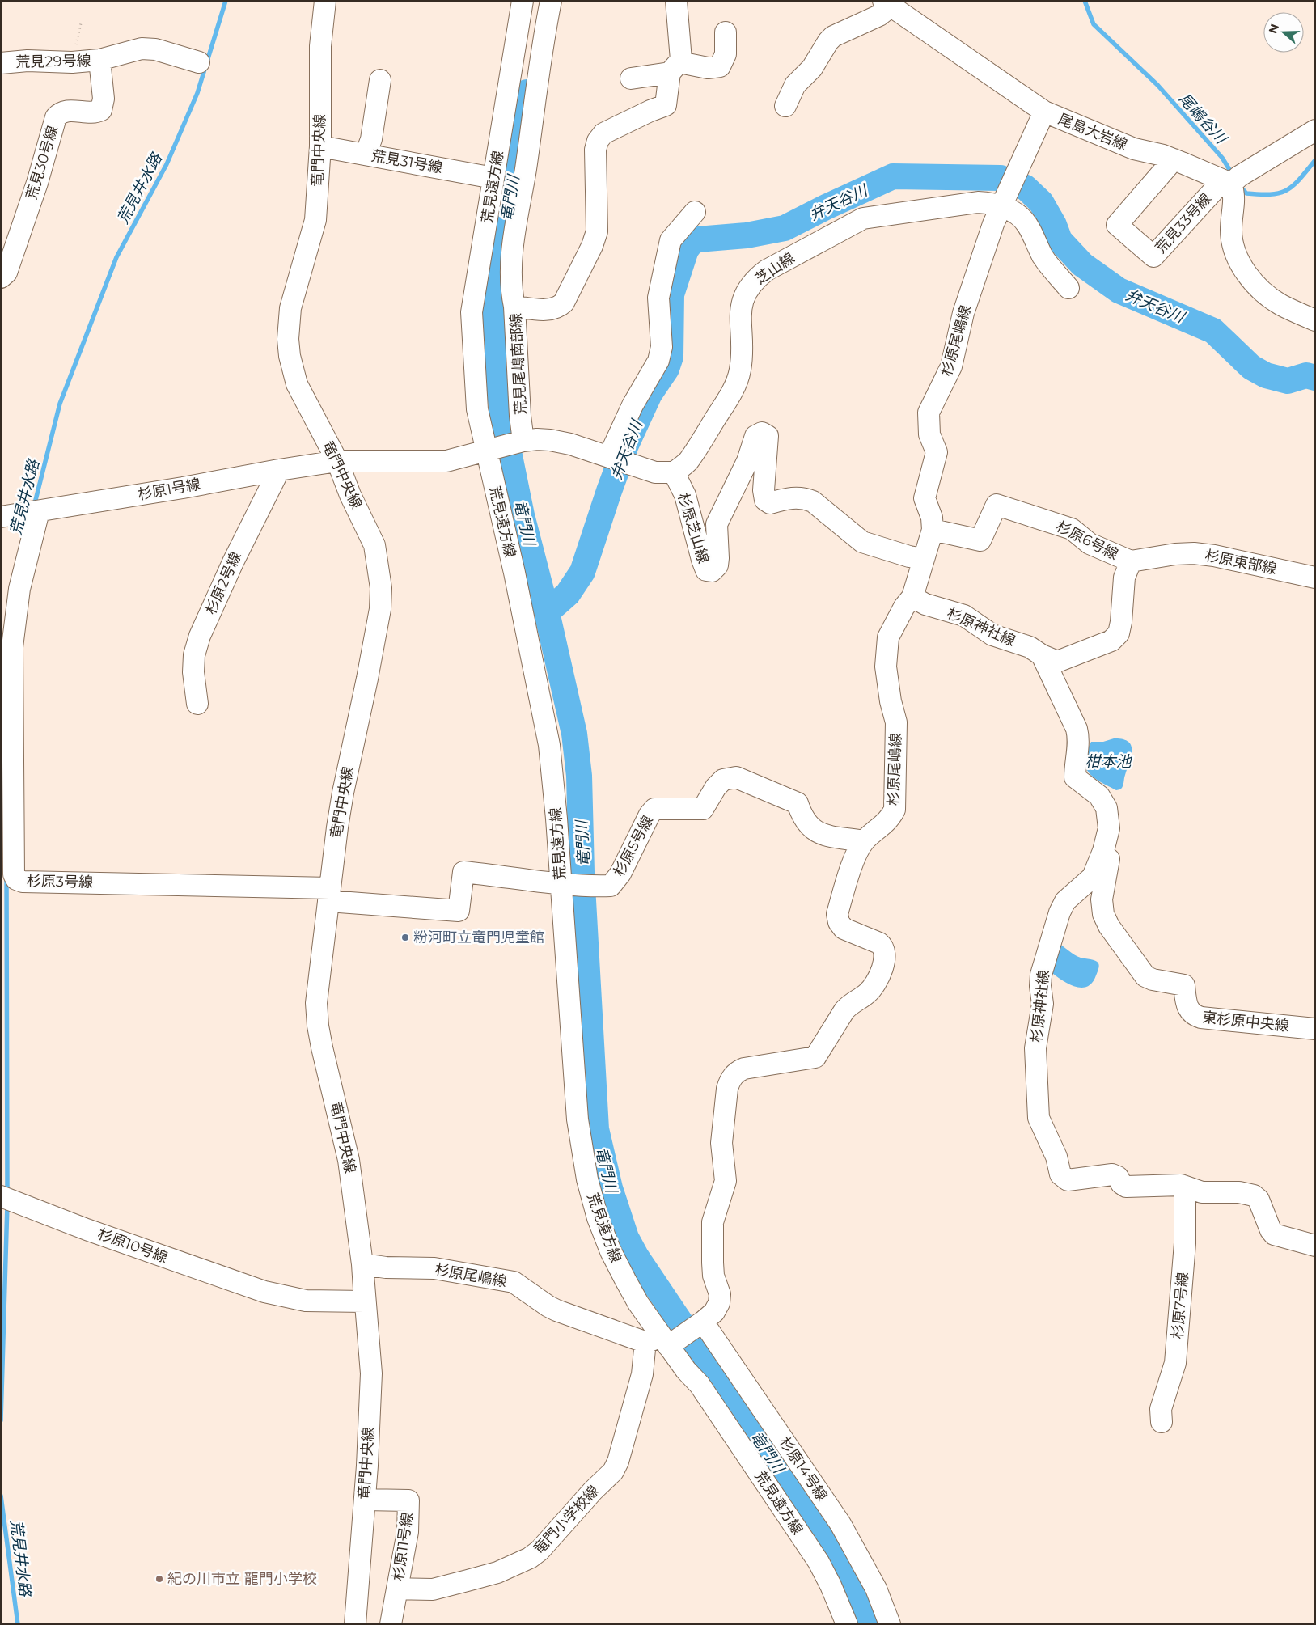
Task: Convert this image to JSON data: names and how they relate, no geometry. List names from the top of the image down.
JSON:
{
  "streets": {
    "street": [
      "荒見29号線",
      "尾島大岩線",
      "竜門中央線",
      "荒見31号線",
      "荒見30号線",
      "荒見遠方線",
      "荒見33号線",
      "芝山線",
      "杉原尾嶋線",
      "荒見尾嶋南部線",
      "杉原1号線",
      "杉原芝山線",
      "杉原6号線",
      "杉原東部線",
      "杉原2号線",
      "杉原神社線",
      "杉原5号線",
      "杉原3号線",
      "東杉原中央線",
      "杉原10号線",
      "杉原7号線",
      "杉原14号線",
      "竜門小学校線",
      "杉原11号線"
    ]
  },
  "crossings": [
    ["荒見29号線", "荒見30号線"],
    ["尾島大岩線", "荒見33号線"],
    ["尾島大岩線", "杉原尾嶋線"],
    ["竜門中央線", "荒見31号線"],
    ["竜門中央線", "杉原尾嶋線"],
    ["竜門中央線", "杉原1号線"],
    ["竜門中央線", "杉原5号線"],
    ["竜門中央線", "杉原3号線"],
    ["竜門中央線", "杉原10号線"],
    ["竜門中央線", "杉原11号線"],
    ["荒見31号線", "荒見遠方線"],
    ["荒見遠方線", "杉原尾嶋線"],
    ["荒見遠方線", "杉原5号線"],
    ["荒見遠方線", "竜門小学校線"],
    ["芝山線", "杉原尾嶋線"],
    ["芝山線", "杉原芝山線"],
    ["杉原尾嶋線", "杉原芝山線"],
    ["杉原尾嶋線", "杉原6号線"],
    ["杉原尾嶋線", "杉原神社線"],
    ["杉原尾嶋線", "杉原5号線"],
    ["杉原尾嶋線", "杉原14号線"],
    ["杉原尾嶋線", "竜門小学校線"],
    ["杉原1号線", "杉原2号線"],
    ["杉原1号線", "杉原3号線"],
    ["杉原6号線", "杉原東部線"],
    ["杉原神社線", "東杉原中央線"],
    ["杉原神社線", "杉原7号線"],
    ["杉原5号線", "杉原3号線"],
    ["竜門小学校線", "杉原11号線"]
  ],
  "water": [
    "尾嶋谷川",
    "荒見井水路",
    "竜門川",
    "弁天谷川",
    "柑本池"
  ],
  "places": ["粉河町立竜門児童館", "紀の川市立 龍門小学校"],
  "north": "left"
}
